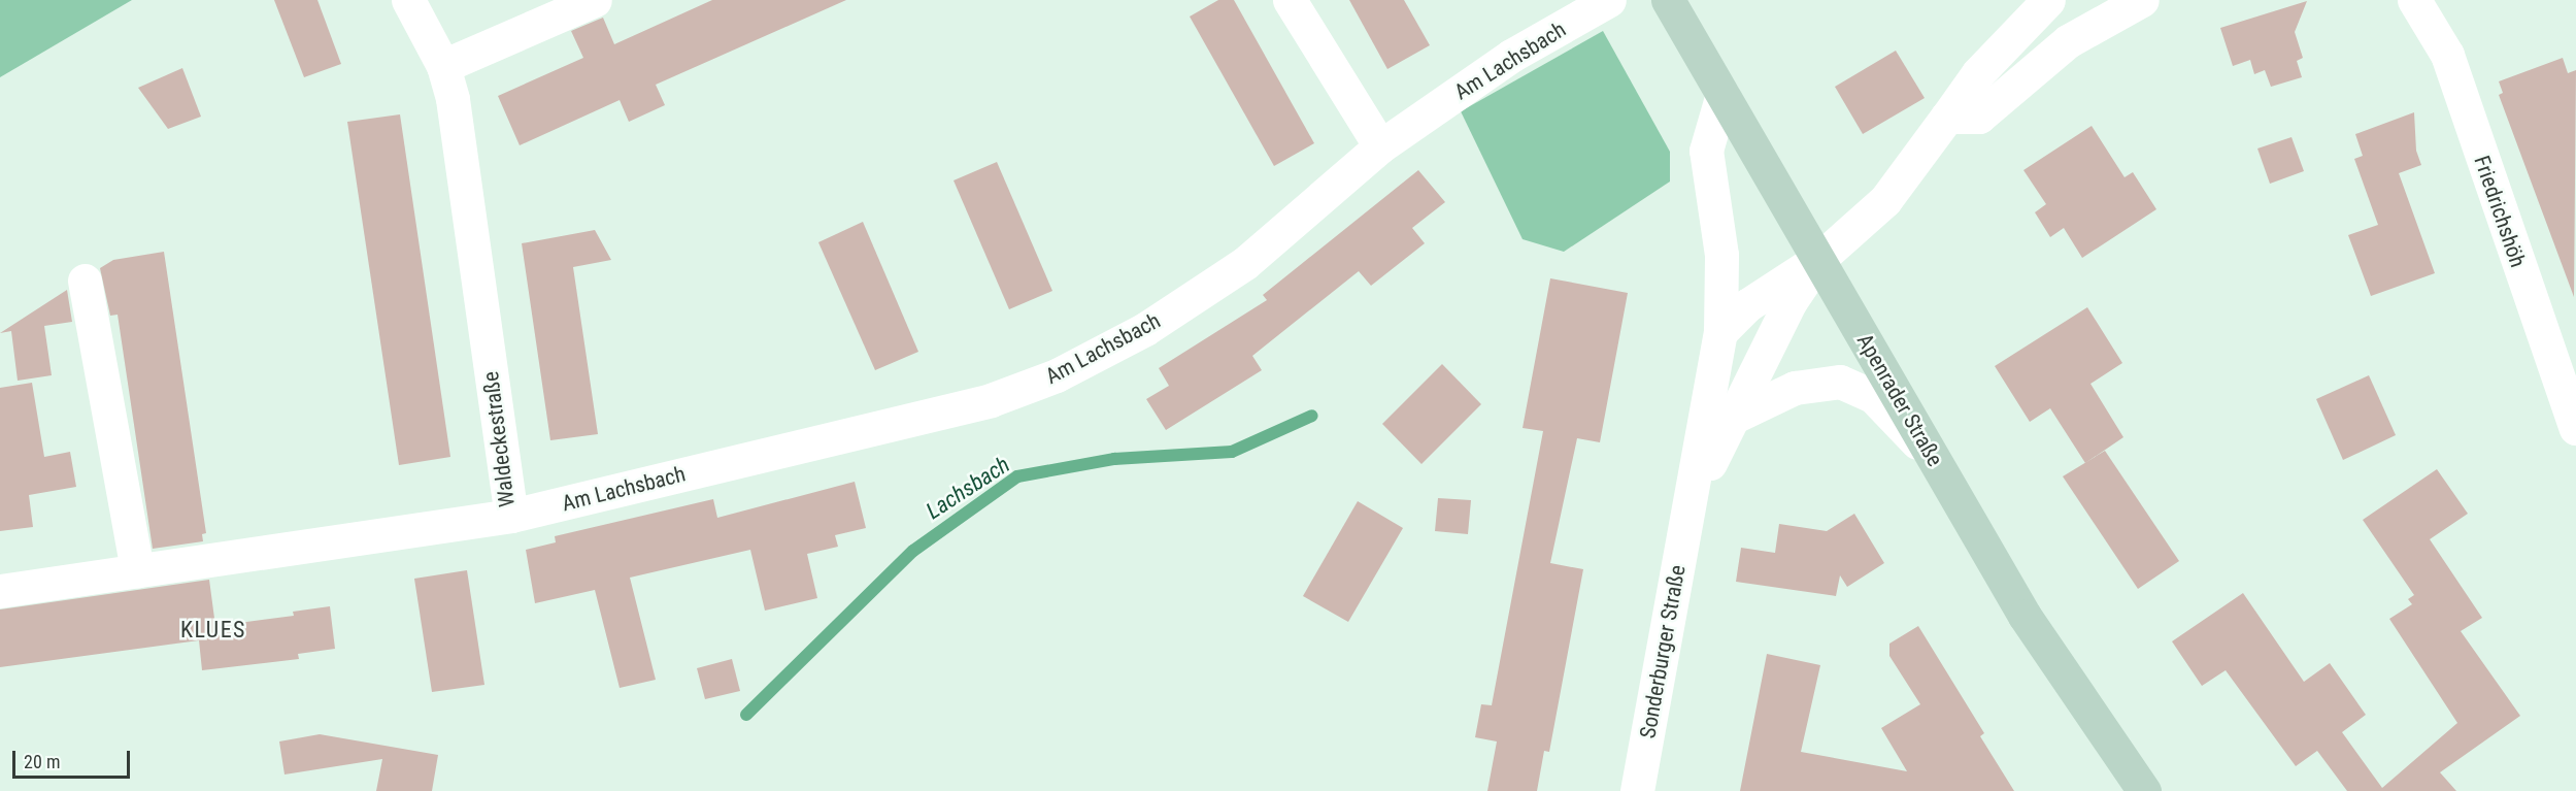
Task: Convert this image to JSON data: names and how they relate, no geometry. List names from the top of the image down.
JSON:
{
  "streets": {
    "main road": ["Apenrader Straße"],
    "street": [
      "Am Lachsbach",
      "Friedrichshöh",
      "Waldeckestraße",
      "Sonderburger Straße"
    ]
  },
  "crossings": [
    ["Am Lachsbach", "Waldeckestraße"],
    ["Apenrader Straße", "Sonderburger Straße"]
  ],
  "districts": ["KLUES"],
  "water": ["Lachsbach"],
  "scale_bar": "20 m"
}
